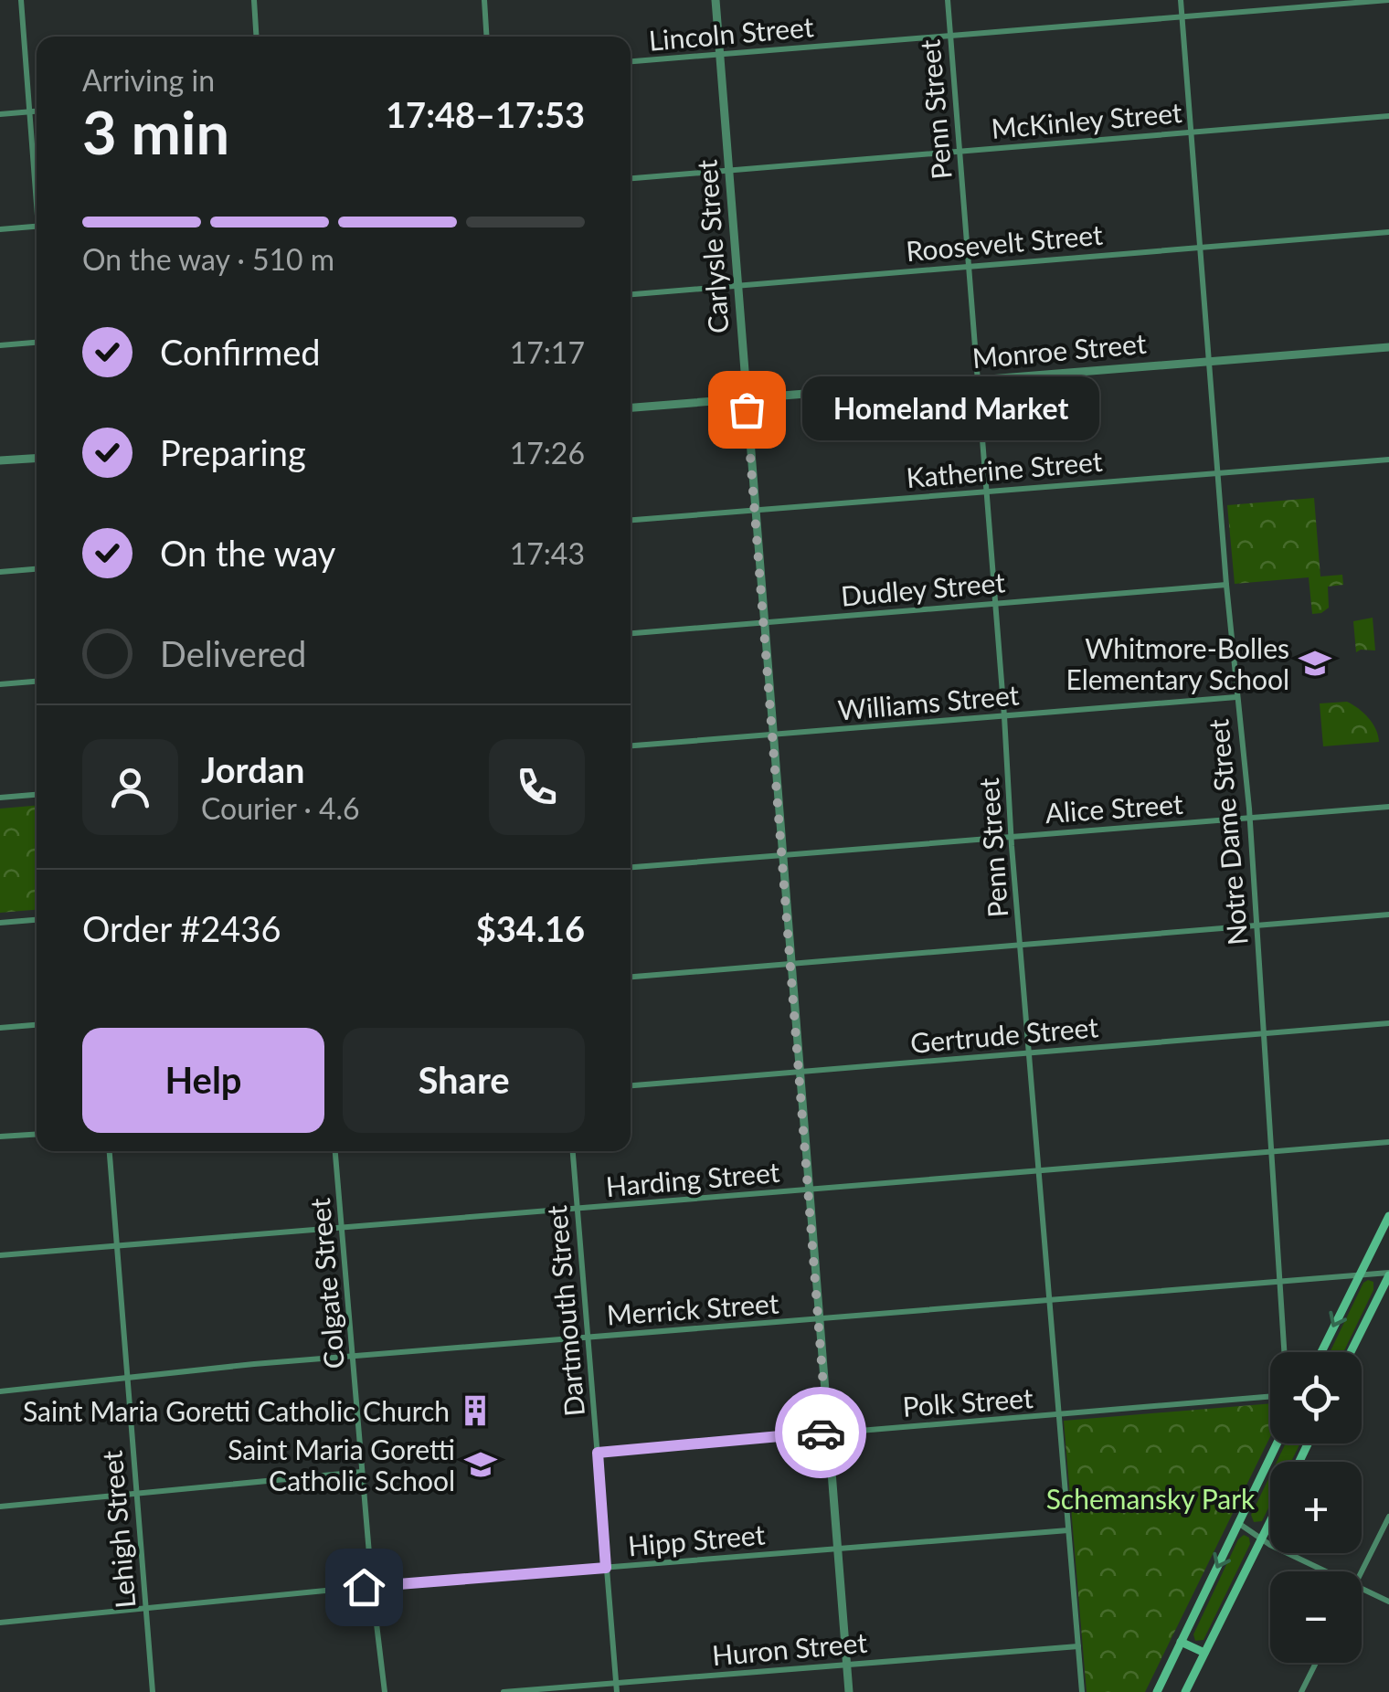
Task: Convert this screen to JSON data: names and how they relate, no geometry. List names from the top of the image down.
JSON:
{
  "streets": {
    "street": [
      "Lincoln Street",
      "Penn Street",
      "McKinley Street",
      "Roosevelt Street",
      "Carlysle Street",
      "Monroe Street",
      "Katherine Street",
      "Dudley Street",
      "Williams Street",
      "Alice Street",
      "Notre Dame Street",
      "Gertrude Street",
      "Harding Street",
      "Colgate Street",
      "Merrick Street",
      "Dartmouth Street",
      "Polk Street",
      "Lehigh Street",
      "Hipp Street",
      "Huron Street"
    ]
  },
  "crossings": [
    ["Lincoln Street", "Penn Street"],
    ["Lincoln Street", "Carlysle Street"],
    ["Lincoln Street", "Notre Dame Street"],
    ["Penn Street", "McKinley Street"],
    ["Penn Street", "Roosevelt Street"],
    ["Penn Street", "Monroe Street"],
    ["Penn Street", "Katherine Street"],
    ["Penn Street", "Dudley Street"],
    ["Penn Street", "Williams Street"],
    ["Penn Street", "Alice Street"],
    ["Penn Street", "Gertrude Street"],
    ["Penn Street", "Harding Street"],
    ["Penn Street", "Merrick Street"],
    ["Penn Street", "Polk Street"],
    ["Penn Street", "Hipp Street"],
    ["Penn Street", "Huron Street"],
    ["McKinley Street", "Carlysle Street"],
    ["McKinley Street", "Notre Dame Street"],
    ["Roosevelt Street", "Carlysle Street"],
    ["Roosevelt Street", "Notre Dame Street"],
    ["Carlysle Street", "Monroe Street"],
    ["Carlysle Street", "Katherine Street"],
    ["Carlysle Street", "Dudley Street"],
    ["Carlysle Street", "Williams Street"],
    ["Carlysle Street", "Alice Street"],
    ["Carlysle Street", "Gertrude Street"],
    ["Carlysle Street", "Harding Street"],
    ["Carlysle Street", "Merrick Street"],
    ["Carlysle Street", "Polk Street"],
    ["Carlysle Street", "Hipp Street"],
    ["Carlysle Street", "Huron Street"],
    ["Monroe Street", "Notre Dame Street"],
    ["Katherine Street", "Notre Dame Street"],
    ["Dudley Street", "Notre Dame Street"],
    ["Williams Street", "Notre Dame Street"],
    ["Alice Street", "Notre Dame Street"],
    ["Notre Dame Street", "Gertrude Street"],
    ["Notre Dame Street", "Harding Street"],
    ["Notre Dame Street", "Merrick Street"],
    ["Harding Street", "Colgate Street"],
    ["Harding Street", "Dartmouth Street"],
    ["Harding Street", "Lehigh Street"],
    ["Colgate Street", "Merrick Street"],
    ["Colgate Street", "Hipp Street"],
    ["Merrick Street", "Dartmouth Street"],
    ["Merrick Street", "Lehigh Street"],
    ["Dartmouth Street", "Polk Street"],
    ["Dartmouth Street", "Hipp Street"],
    ["Dartmouth Street", "Huron Street"],
    ["Lehigh Street", "Hipp Street"]
  ],
  "parks": ["Schemansky Park"],
  "places": {
    "other": ["Homeland Market"],
    "school or university": ["Whitmore-Bolles Elementary School", "Saint Maria Goretti Catholic School"],
    "building": ["Saint Maria Goretti Catholic Church"]
  },
  "page": {
    "heading": ["3 min", "Arriving in", "17:48–17:53"],
    "panel": [
      "Jordan",
      "Courier · 4.6",
      "Order #2436",
      "$34.16"
    ],
    "bar": "On the way · 510 m",
    "list": [
      ["Confirmed", "17:17"],
      ["Preparing", "17:26"],
      ["On the way", "17:43"],
      "Delivered"
    ],
    "bubble": "Homeland Market",
    "buttons": ["Help", "Share"],
    "map_buttons": ["+", "−"]
  }
}
